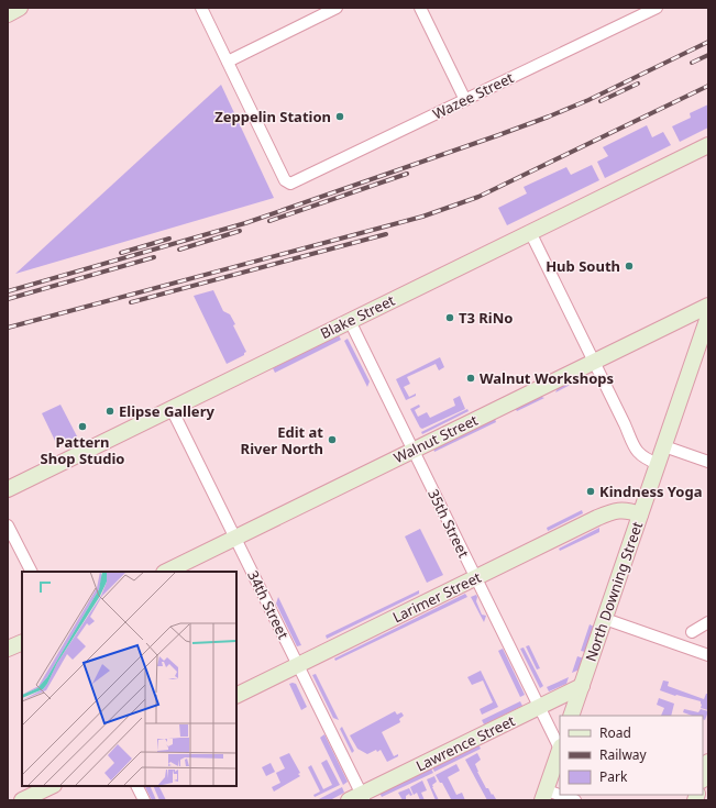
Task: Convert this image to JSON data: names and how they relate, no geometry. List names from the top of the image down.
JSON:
{
  "streets": {
    "street": [
      "Wazee Street",
      "Blake Street",
      "Walnut Street",
      "35th Street",
      "North Downing Street",
      "Larimer Street",
      "34th Street",
      "Lawrence Street"
    ]
  },
  "crossings": [
    ["Blake Street", "35th Street"],
    ["Blake Street", "34th Street"],
    ["Walnut Street", "35th Street"],
    ["Walnut Street", "34th Street"],
    ["35th Street", "Larimer Street"],
    ["35th Street", "Lawrence Street"],
    ["North Downing Street", "Larimer Street"],
    ["North Downing Street", "Lawrence Street"],
    ["Larimer Street", "34th Street"],
    ["34th Street", "Lawrence Street"]
  ],
  "places": [
    "Zeppelin Station",
    "Hub South",
    "T3 RiNo",
    "Walnut Workshops",
    "Elipse Gallery",
    "Pattern Shop Studio",
    "Edit at River North",
    "Kindness Yoga"
  ],
  "legend": ["Road", "Railway", "Park"]
}
